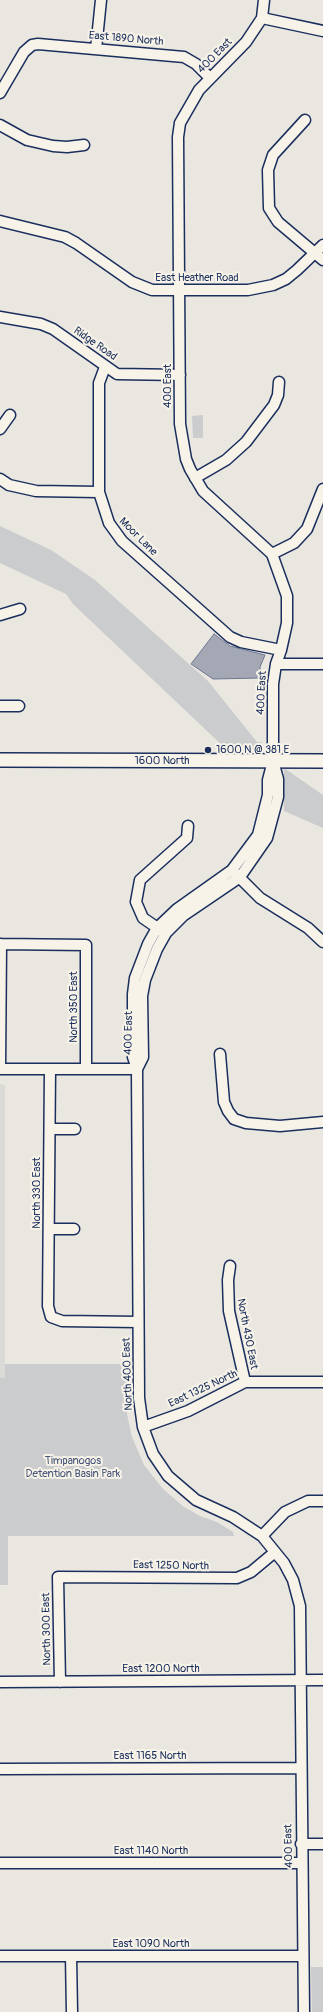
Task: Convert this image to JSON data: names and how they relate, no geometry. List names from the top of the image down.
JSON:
{
  "streets": {
    "main road": ["1600 North"],
    "street": [
      "East 1890 North",
      "400 East",
      "East Heather Road",
      "Ridge Road",
      "Moor Lane",
      "North 350 East",
      "North 330 East",
      "North 430 East",
      "North 400 East",
      "East 1325 North",
      "East 1250 North",
      "North 300 East",
      "East 1200 North",
      "East 1165 North",
      "East 1140 North",
      "East 1090 North"
    ]
  },
  "crossings": [
    ["East 1890 North", "400 East"],
    ["400 East", "East Heather Road"],
    ["400 East", "Ridge Road"],
    ["400 East", "Moor Lane"],
    ["400 East", "1600 North"],
    ["400 East", "North 400 East"],
    ["400 East", "East 1200 North"],
    ["400 East", "East 1165 North"],
    ["400 East", "East 1140 North"],
    ["400 East", "East 1090 North"],
    ["Ridge Road", "Moor Lane"],
    ["North 330 East", "North 400 East"],
    ["North 430 East", "East 1325 North"],
    ["North 400 East", "East 1325 North"],
    ["North 400 East", "East 1250 North"],
    ["North 400 East", "East 1200 North"],
    ["East 1250 North", "North 300 East"],
    ["North 300 East", "East 1200 North"]
  ],
  "parks": ["Timpanogos Detention Basin Park"],
  "places": ["1600 N @ 381 E"]
}
